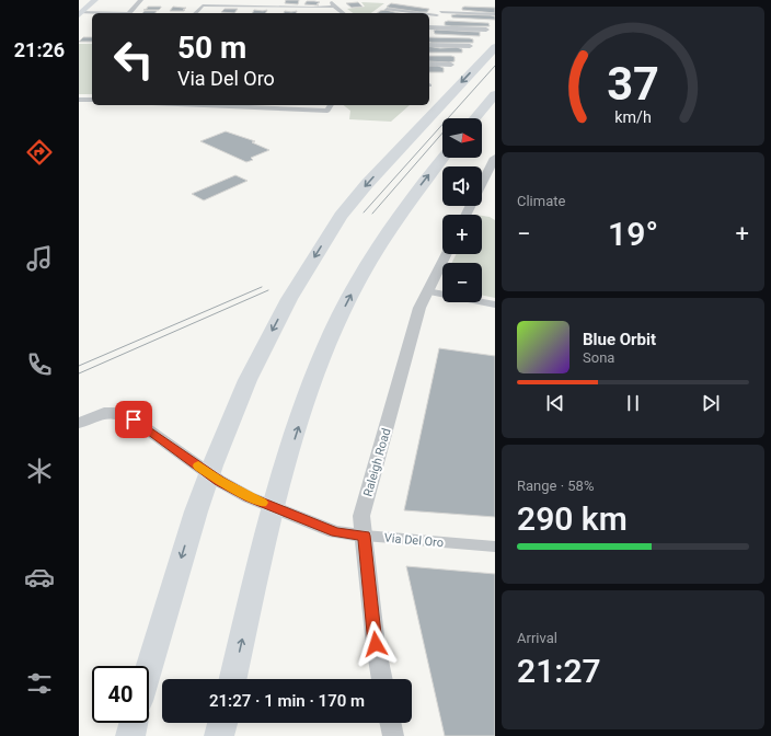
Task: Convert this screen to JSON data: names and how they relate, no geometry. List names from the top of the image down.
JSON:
{
  "streets": {
    "street": ["Raleigh Road", "Via Del Oro"]
  },
  "crossings": [
    ["Raleigh Road", "Via Del Oro"]
  ],
  "north": "right",
  "page": {
    "tabs": "21:26",
    "turn": ["50 m", "Via Del Oro"],
    "map_buttons": ["+", "−"],
    "tile": [
      "Climate",
      ["Range · 58%", "290 km"],
      ["Arrival", "21:27"]
    ],
    "heat": ["−", "19°", "+"],
    "song": ["Blue Orbit", "Sona"],
    "limit": "40",
    "trip": "21:27 · 1 min · 170 m",
    "gauge": ["37", "km/h"]
  }
}
